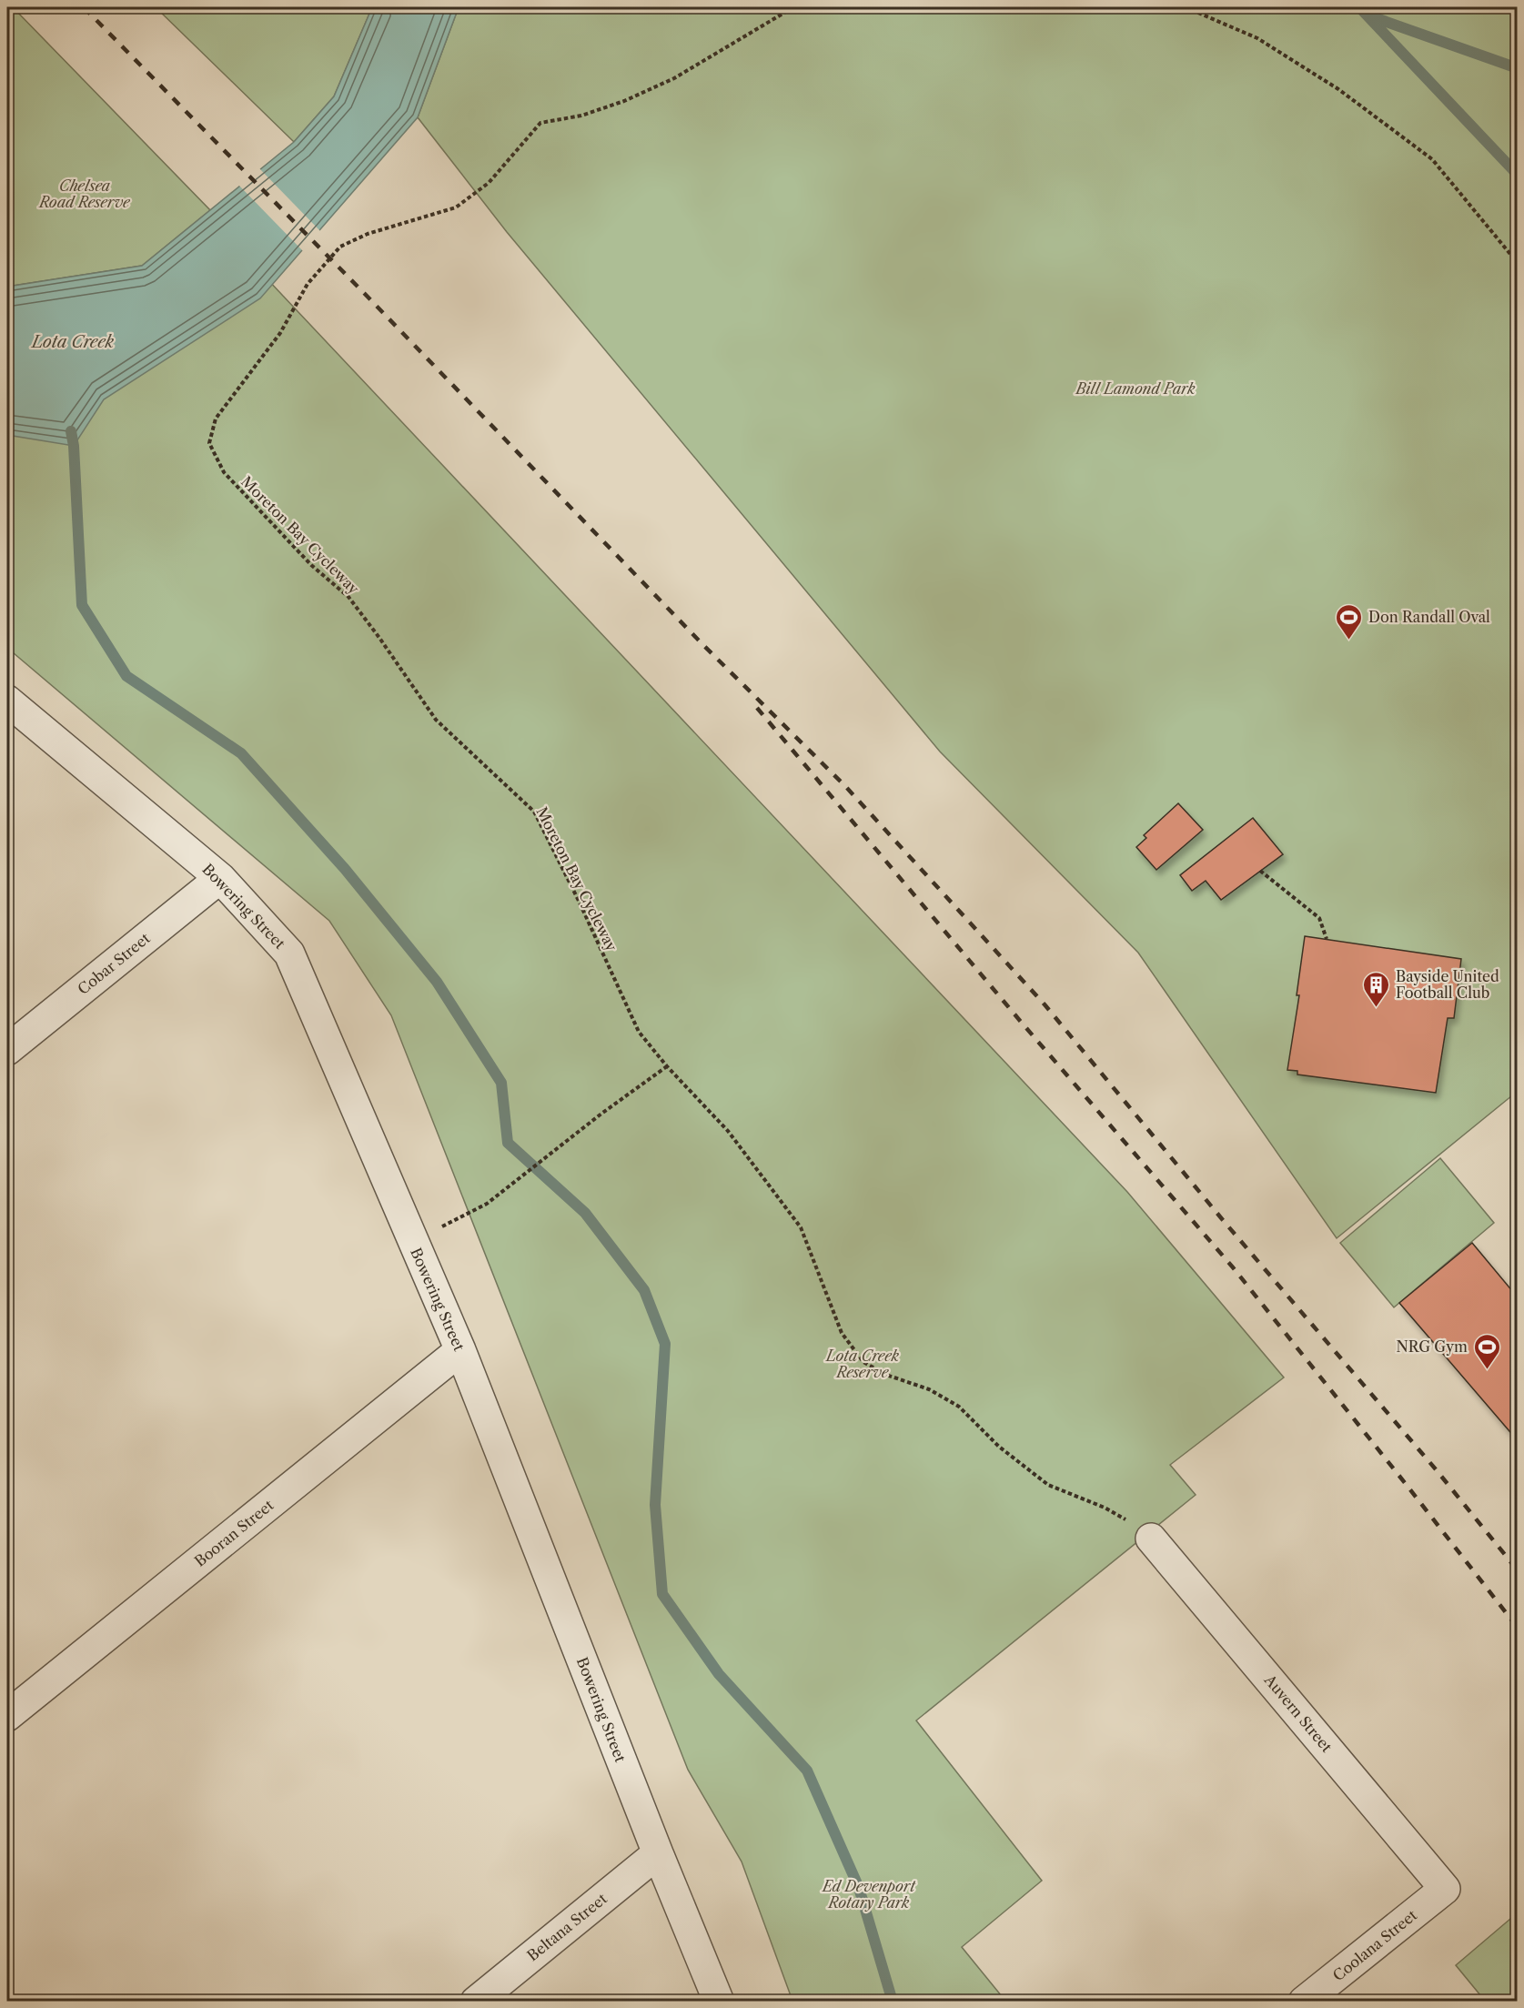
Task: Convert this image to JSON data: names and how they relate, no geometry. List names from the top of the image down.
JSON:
{
  "streets": {
    "street": [
      "Bowering Street",
      "Cobar Street",
      "Booran Street",
      "Auvern Street",
      "Beltana Street",
      "Coolana Street"
    ],
    "path": ["Moreton Bay Cycleway"]
  },
  "crossings": [
    ["Moreton Bay Cycleway", "Auvern Street"],
    ["Bowering Street", "Cobar Street"],
    ["Bowering Street", "Booran Street"],
    ["Bowering Street", "Beltana Street"],
    ["Auvern Street", "Coolana Street"]
  ],
  "water": ["Lota Creek"],
  "parks": [
    "Chelsea Road Reserve",
    "Bill Lamond Park",
    "Lota Creek Reserve",
    "Ed Devenport Rotary Park"
  ],
  "places": {
    "sports": ["Don Randall Oval", "NRG Gym"],
    "building": ["Bayside United Football Club"]
  }
}
